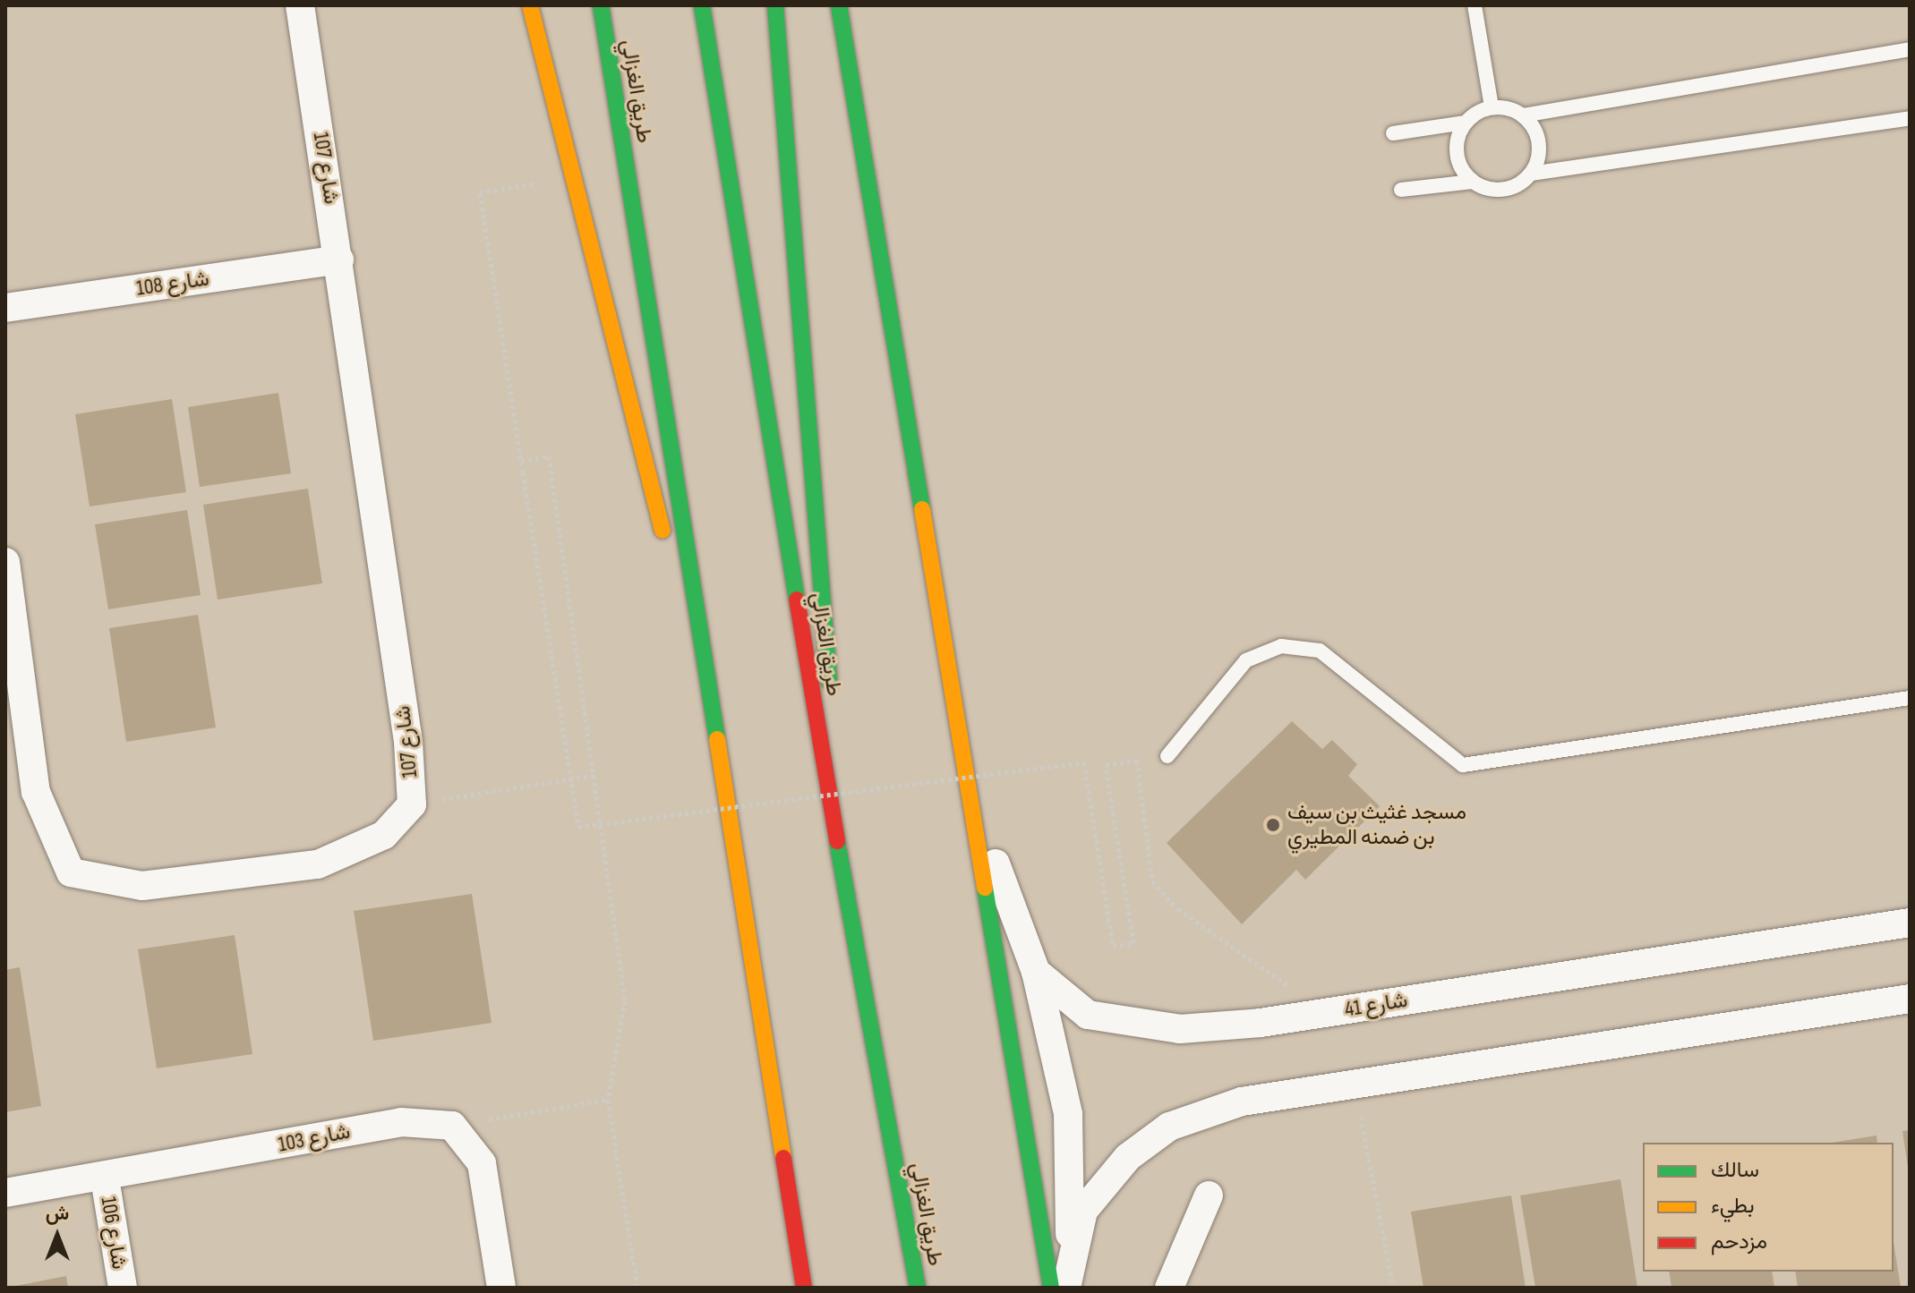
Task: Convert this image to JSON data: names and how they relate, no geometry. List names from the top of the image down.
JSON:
{
  "streets": {
    "main road": ["طريق الغزالي"],
    "street": [
      "شارع 107",
      "شارع 108",
      "شارع 41",
      "شارع 103",
      "شارع 106"
    ]
  },
  "crossings": [
    ["شارع 107", "شارع 108"],
    ["شارع 103", "شارع 106"]
  ],
  "places": ["مسجد غثيث بن سيف بن ضمنه المطيري"],
  "legend": ["سالك", "بطيء", "مزدحم"],
  "north": "top"
}
